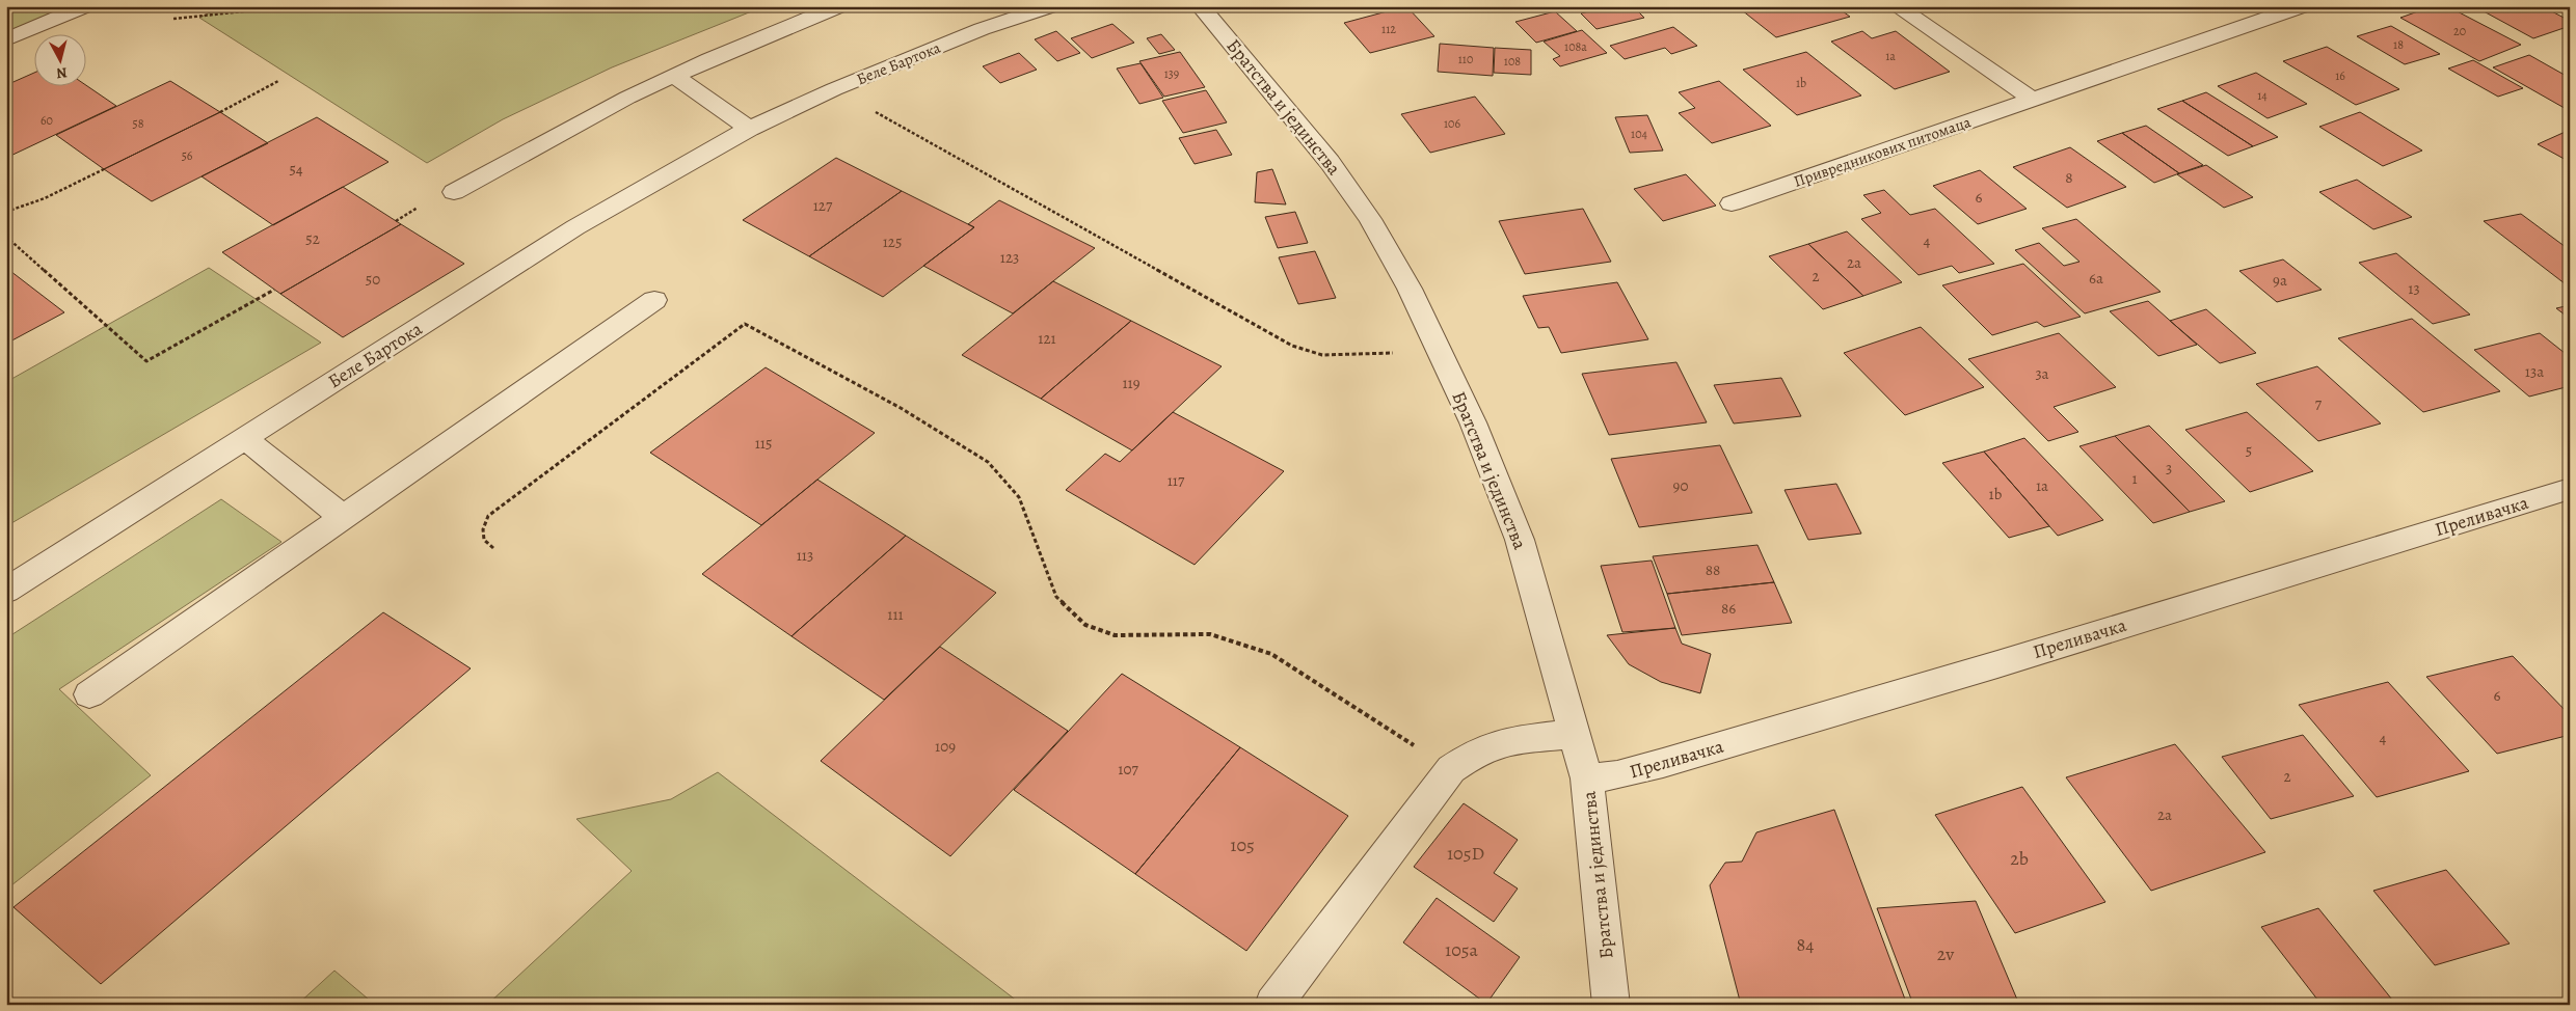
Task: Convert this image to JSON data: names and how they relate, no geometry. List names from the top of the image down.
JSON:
{
  "streets": {
    "street": [
      "Беле Бартока",
      "Братства и јединства",
      "Привредникових питомаца",
      "Преливачка"
    ]
  },
  "crossings": [
    ["Братства и јединства", "Преливачка"]
  ],
  "house_numbers": [
    "112",
    "20",
    "18",
    "108a",
    "1a",
    "110",
    "108",
    "139",
    "16",
    "1b",
    "14",
    "60",
    "58",
    "106",
    "104",
    "56",
    "54",
    "8",
    "6",
    "127",
    "52",
    "4",
    "125",
    "123",
    "2a",
    "2",
    "6a",
    "50",
    "9a",
    "13",
    "121",
    "13a",
    "3a",
    "119",
    "7",
    "115",
    "5",
    "3",
    "1",
    "117",
    "90",
    "1a",
    "1b",
    "113",
    "88",
    "86",
    "111",
    "6",
    "4",
    "109",
    "107",
    "2",
    "2a",
    "105",
    "105D",
    "2b",
    "84",
    "105a",
    "2v"
  ],
  "north": "bottom"
}
